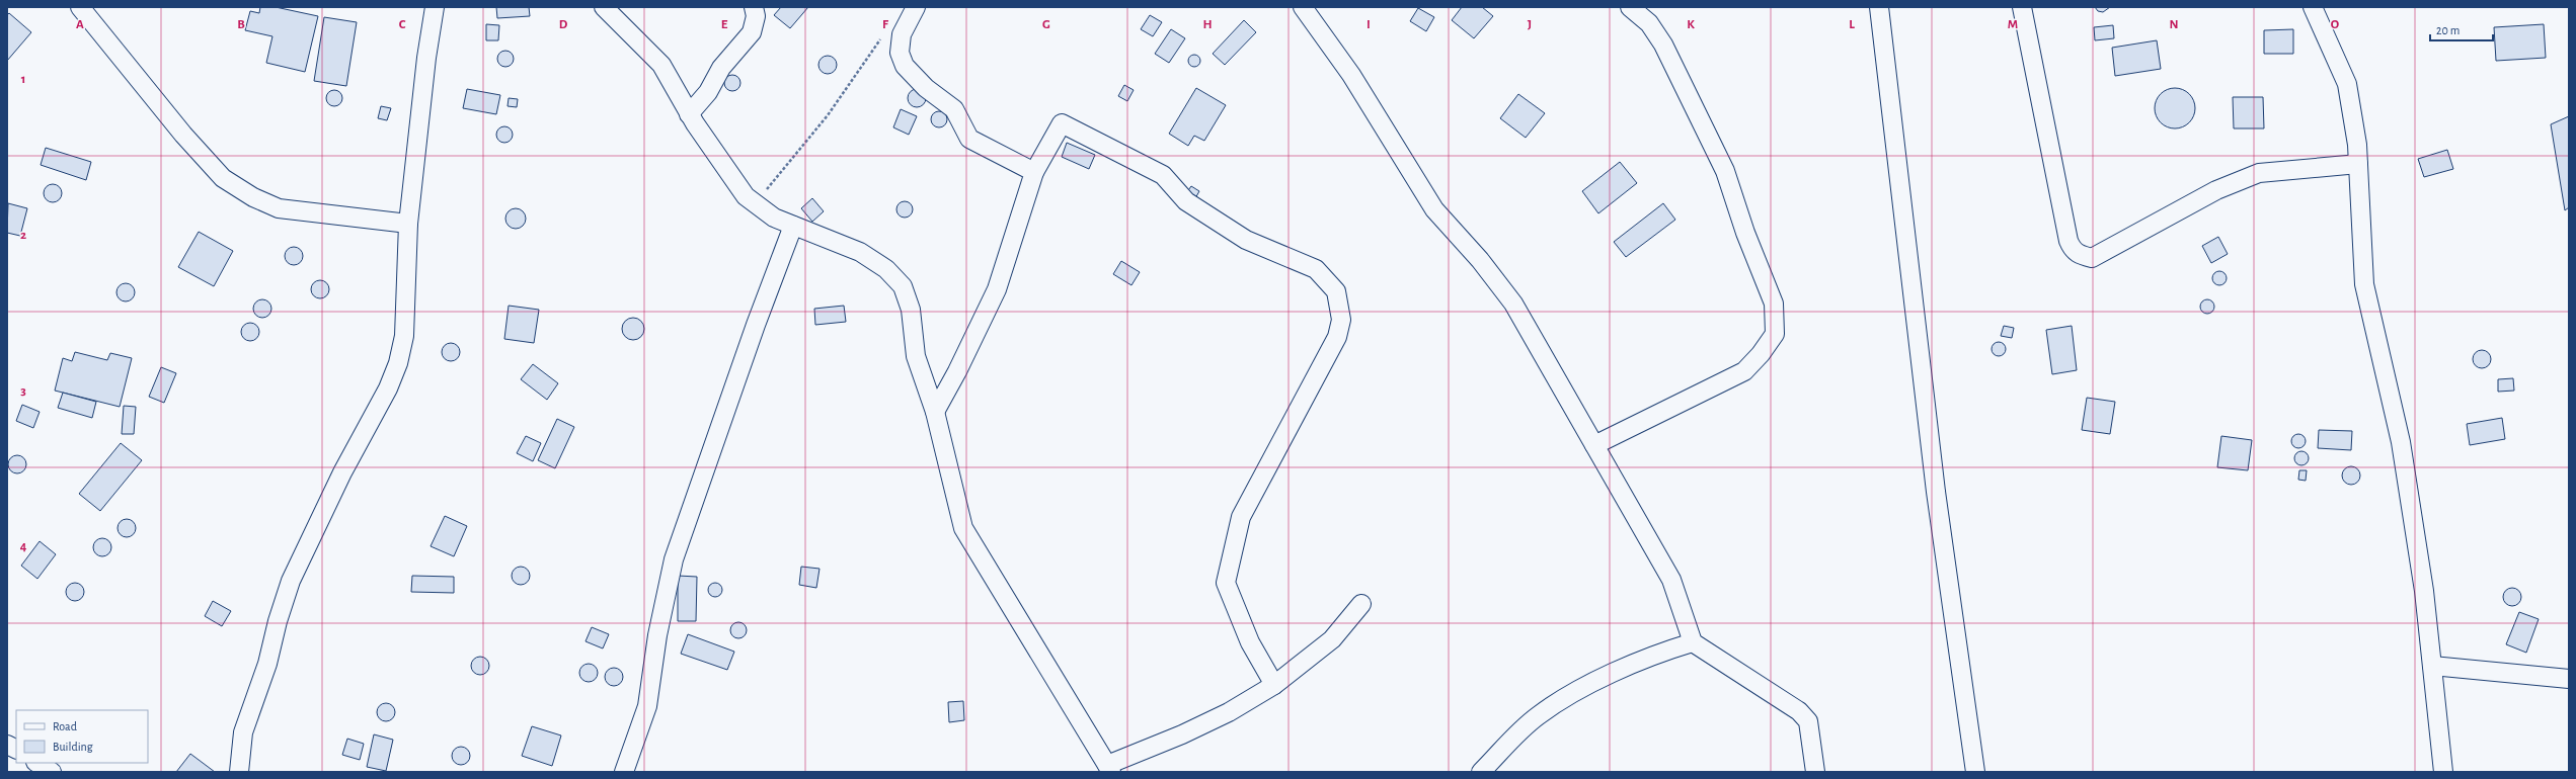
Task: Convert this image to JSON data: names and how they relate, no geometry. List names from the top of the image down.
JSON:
{
  "legend": ["Road", "Building"],
  "scale_bar": "20 m",
  "grid": {
    "columns": [
      "A",
      "B",
      "C",
      "D",
      "E",
      "F",
      "G",
      "H",
      "I",
      "J",
      "K",
      "L",
      "M",
      "N",
      "O"
    ],
    "rows": [
      "1",
      "2",
      "3",
      "4"
    ]
  }
}
